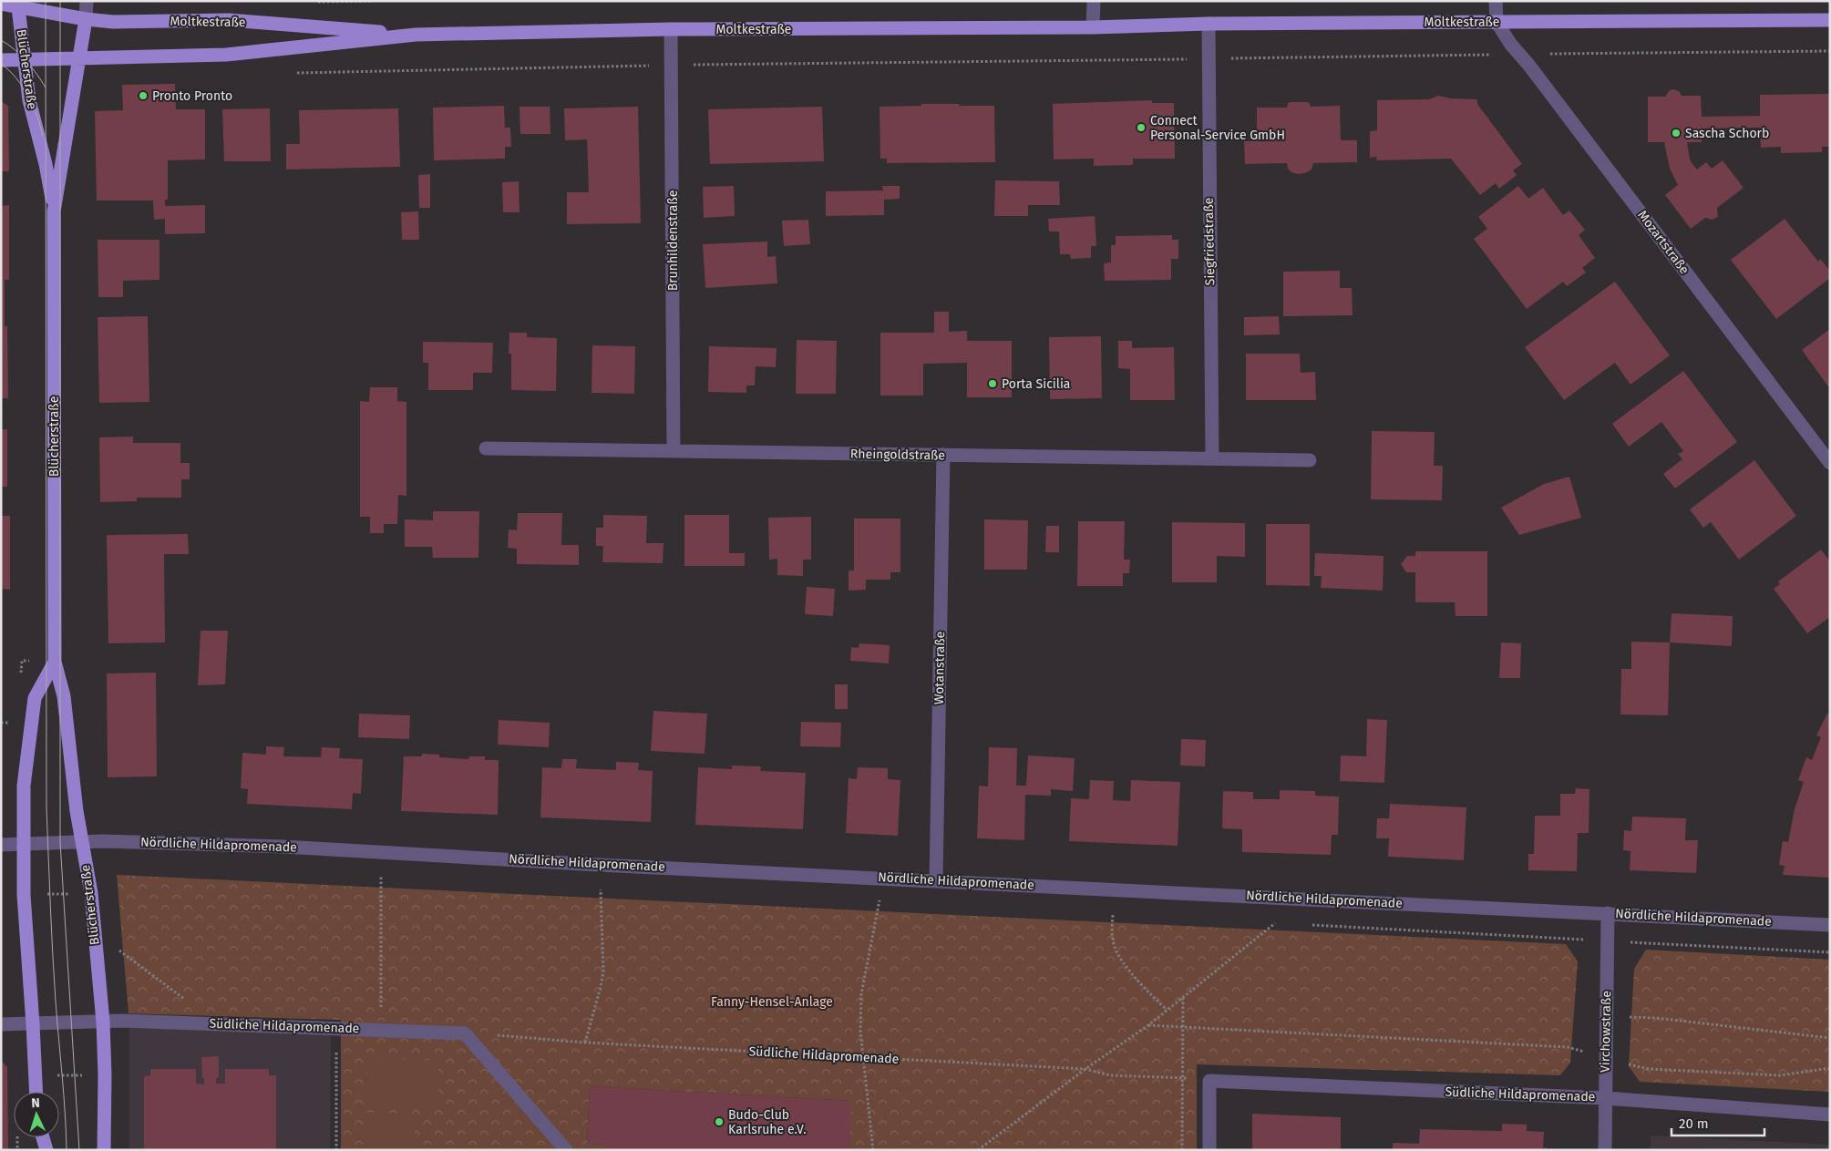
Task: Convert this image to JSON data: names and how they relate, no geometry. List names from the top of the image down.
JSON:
{
  "streets": {
    "main road": ["Moltkestraße", "Blücherstraße"],
    "street": [
      "Brunhildenstraße",
      "Siegfriedstraße",
      "Mozartstraße",
      "Rheingoldstraße",
      "Wotanstraße",
      "Nördliche Hildapromenade",
      "Südliche Hildapromenade",
      "Virchowstraße"
    ]
  },
  "crossings": [
    ["Moltkestraße", "Blücherstraße"],
    ["Moltkestraße", "Brunhildenstraße"],
    ["Moltkestraße", "Siegfriedstraße"],
    ["Moltkestraße", "Mozartstraße"],
    ["Blücherstraße", "Nördliche Hildapromenade"],
    ["Blücherstraße", "Südliche Hildapromenade"],
    ["Brunhildenstraße", "Rheingoldstraße"],
    ["Siegfriedstraße", "Rheingoldstraße"],
    ["Rheingoldstraße", "Wotanstraße"],
    ["Wotanstraße", "Nördliche Hildapromenade"],
    ["Nördliche Hildapromenade", "Virchowstraße"],
    ["Südliche Hildapromenade", "Virchowstraße"]
  ],
  "parks": ["Fanny-Hensel-Anlage"],
  "places": [
    "Pronto Pronto",
    "Connect Personal-Service GmbH",
    "Sascha Schorb",
    "Porta Sicilia",
    "Budo-Club Karlsruhe e.V."
  ],
  "scale_bar": "20 m",
  "north": "top"
}
